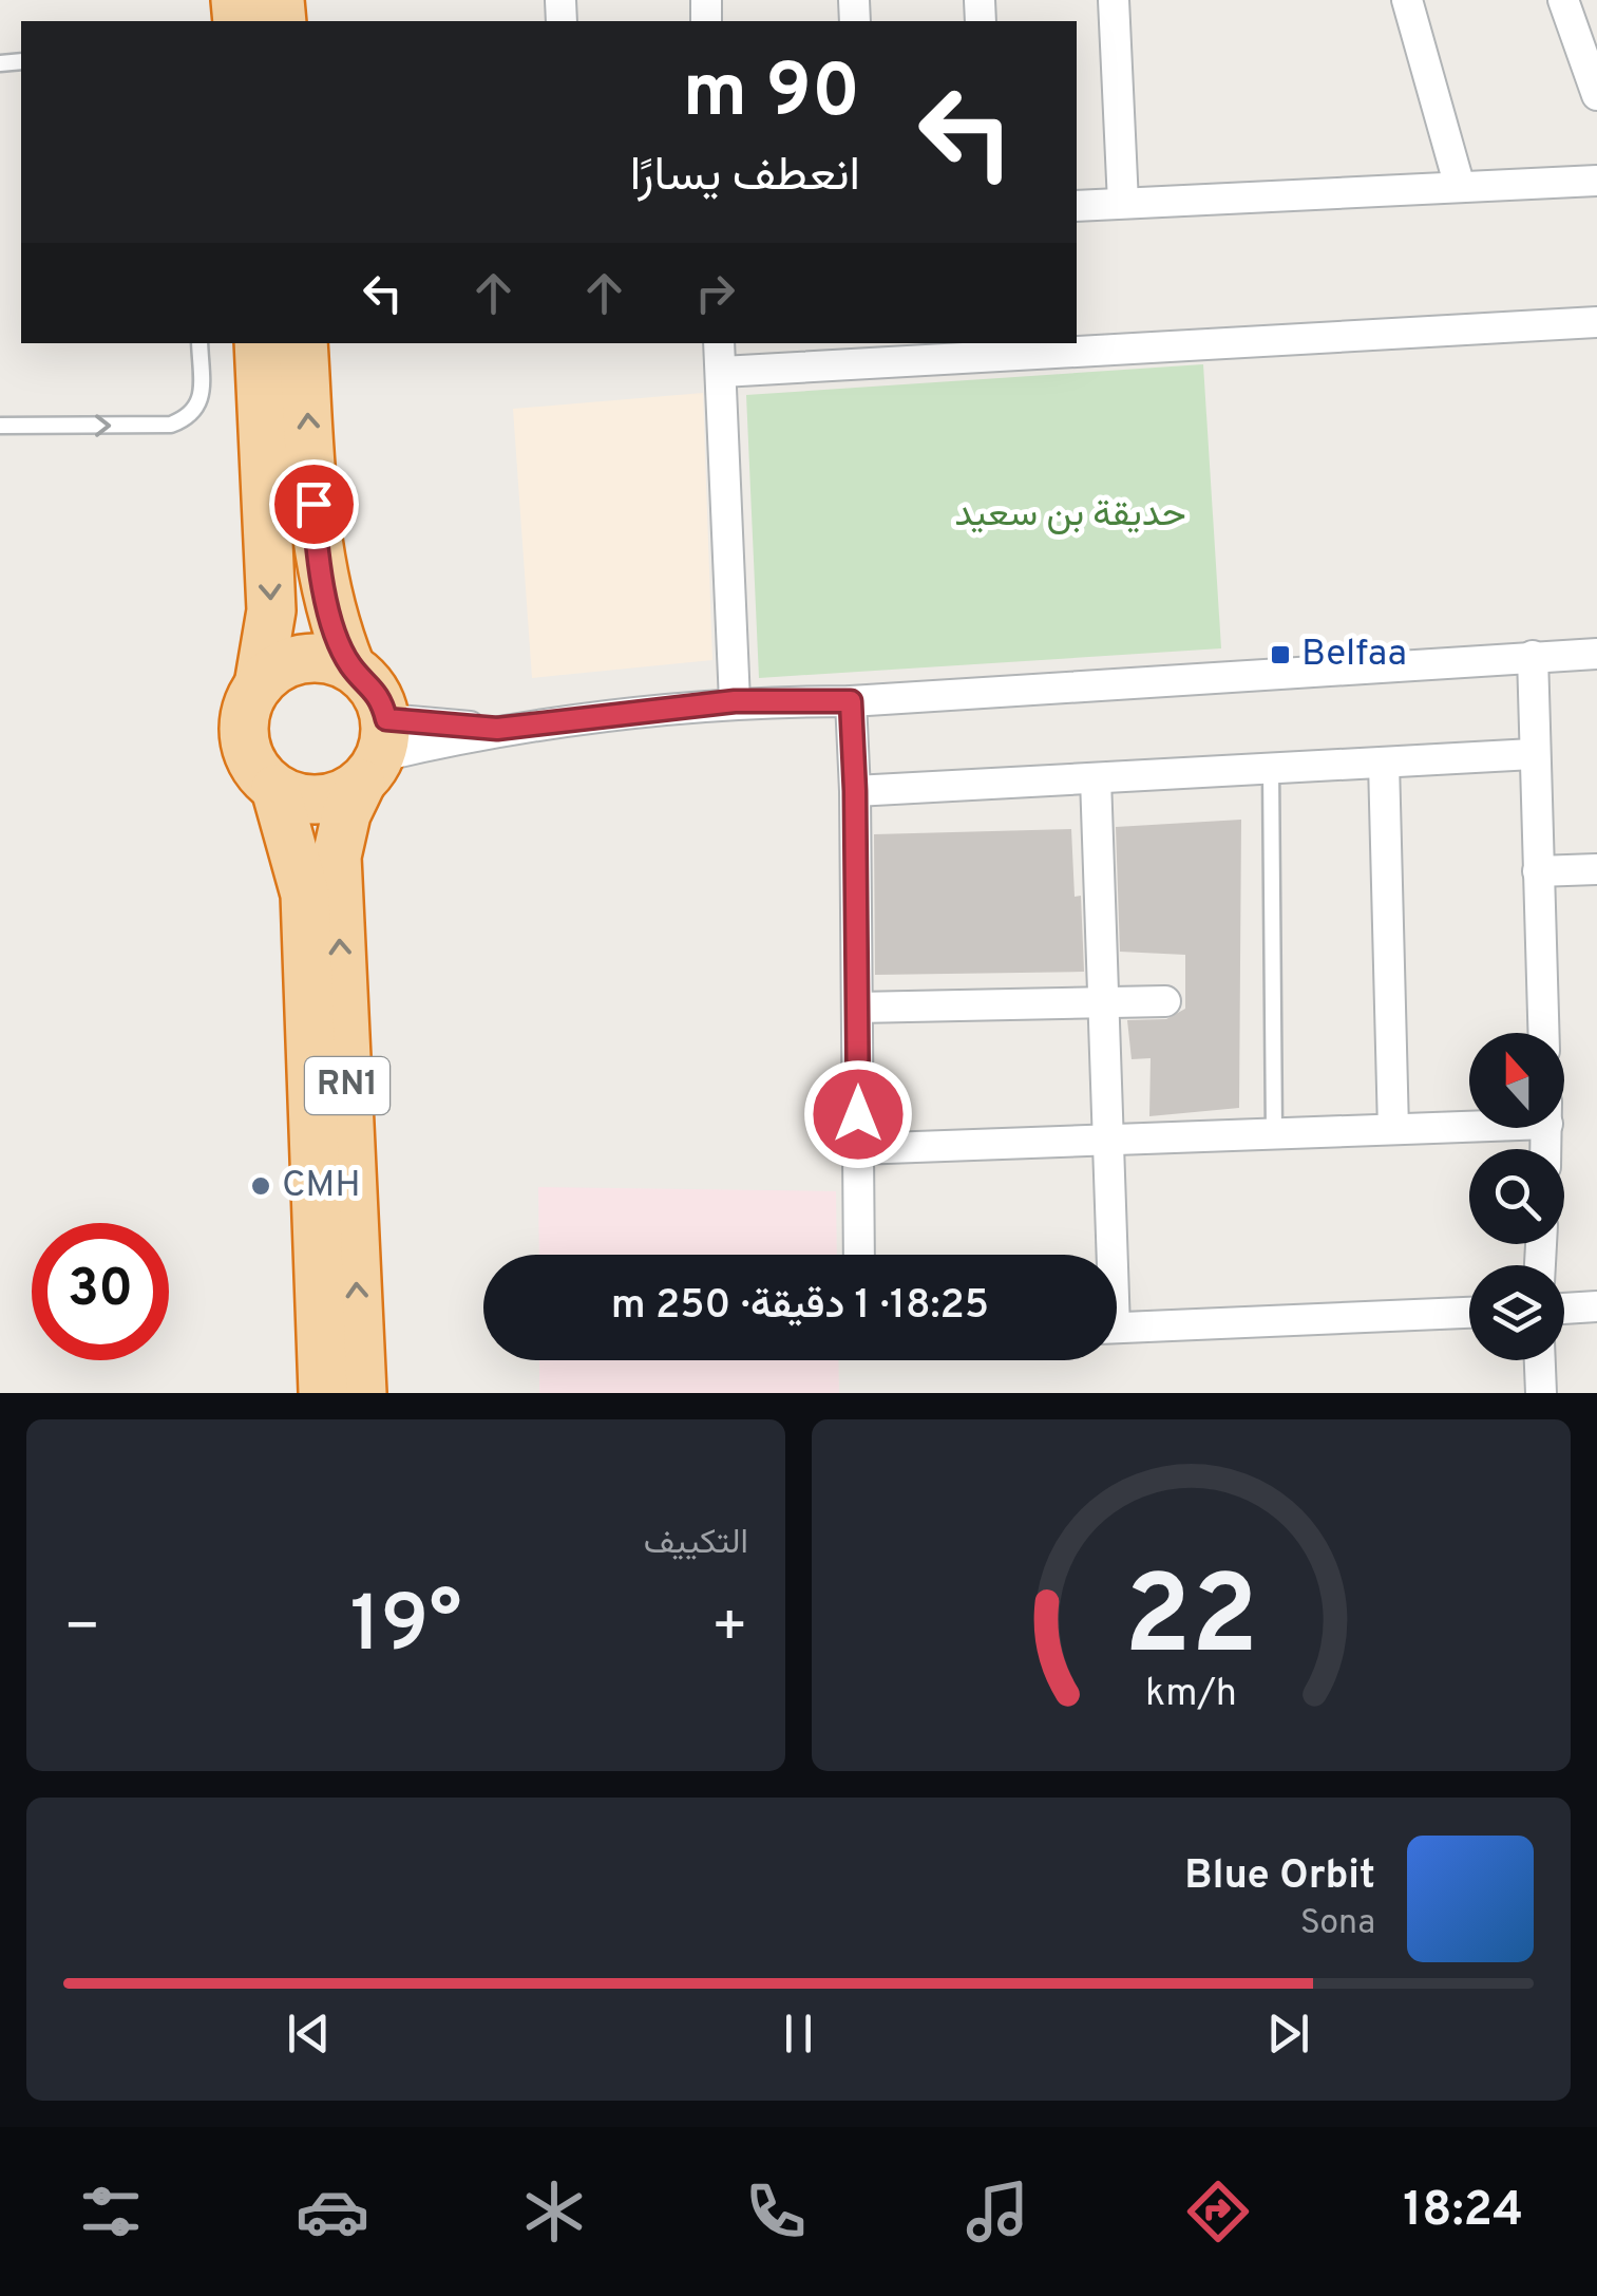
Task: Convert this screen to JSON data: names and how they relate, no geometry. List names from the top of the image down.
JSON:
{
  "streets": {
    "highway": ["RN1"]
  },
  "parks": ["حديقة بن سعيد"],
  "places": {
    "transit": ["Belfaa"],
    "other": ["CMH"]
  },
  "north": "top",
  "page": {
    "turn": ["90 m", "انعطف يسارًا"],
    "limit": "30",
    "trip": "18:25 · 1 دقيقة · 250 m",
    "tile": "التكييف",
    "heat": ["−", "19°", "+"],
    "song": ["Blue Orbit", "Sona"],
    "tabs": "18:24",
    "gauge": ["22", "km/h"]
  }
}
